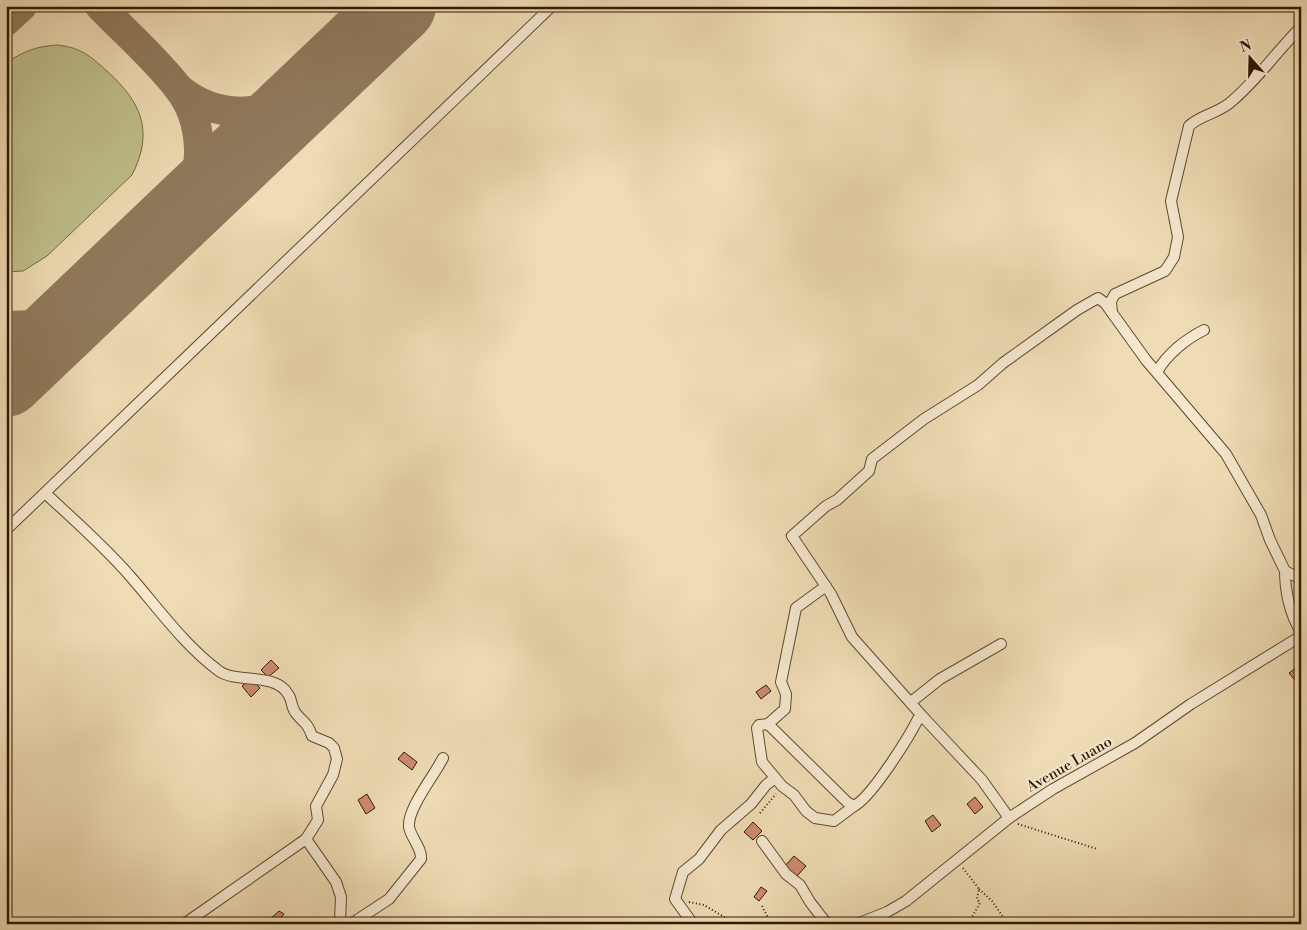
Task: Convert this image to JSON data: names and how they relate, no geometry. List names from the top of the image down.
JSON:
{
  "streets": {
    "street": ["Avenue Luano"]
  },
  "north": "top"
}
